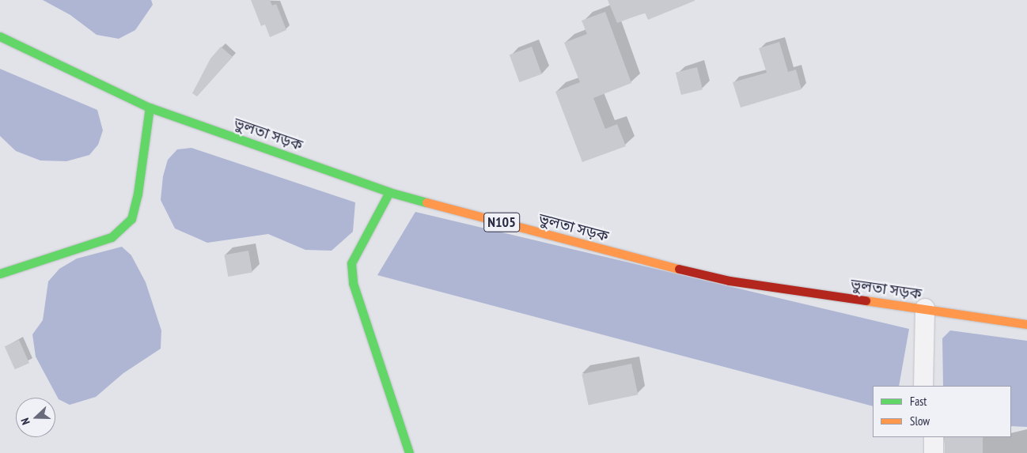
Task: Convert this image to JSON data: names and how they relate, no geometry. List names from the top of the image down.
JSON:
{
  "streets": {
    "main road": ["ভুলতা সড়ক", "N105"]
  },
  "legend": ["Fast", "Slow"],
  "north": "left"
}
